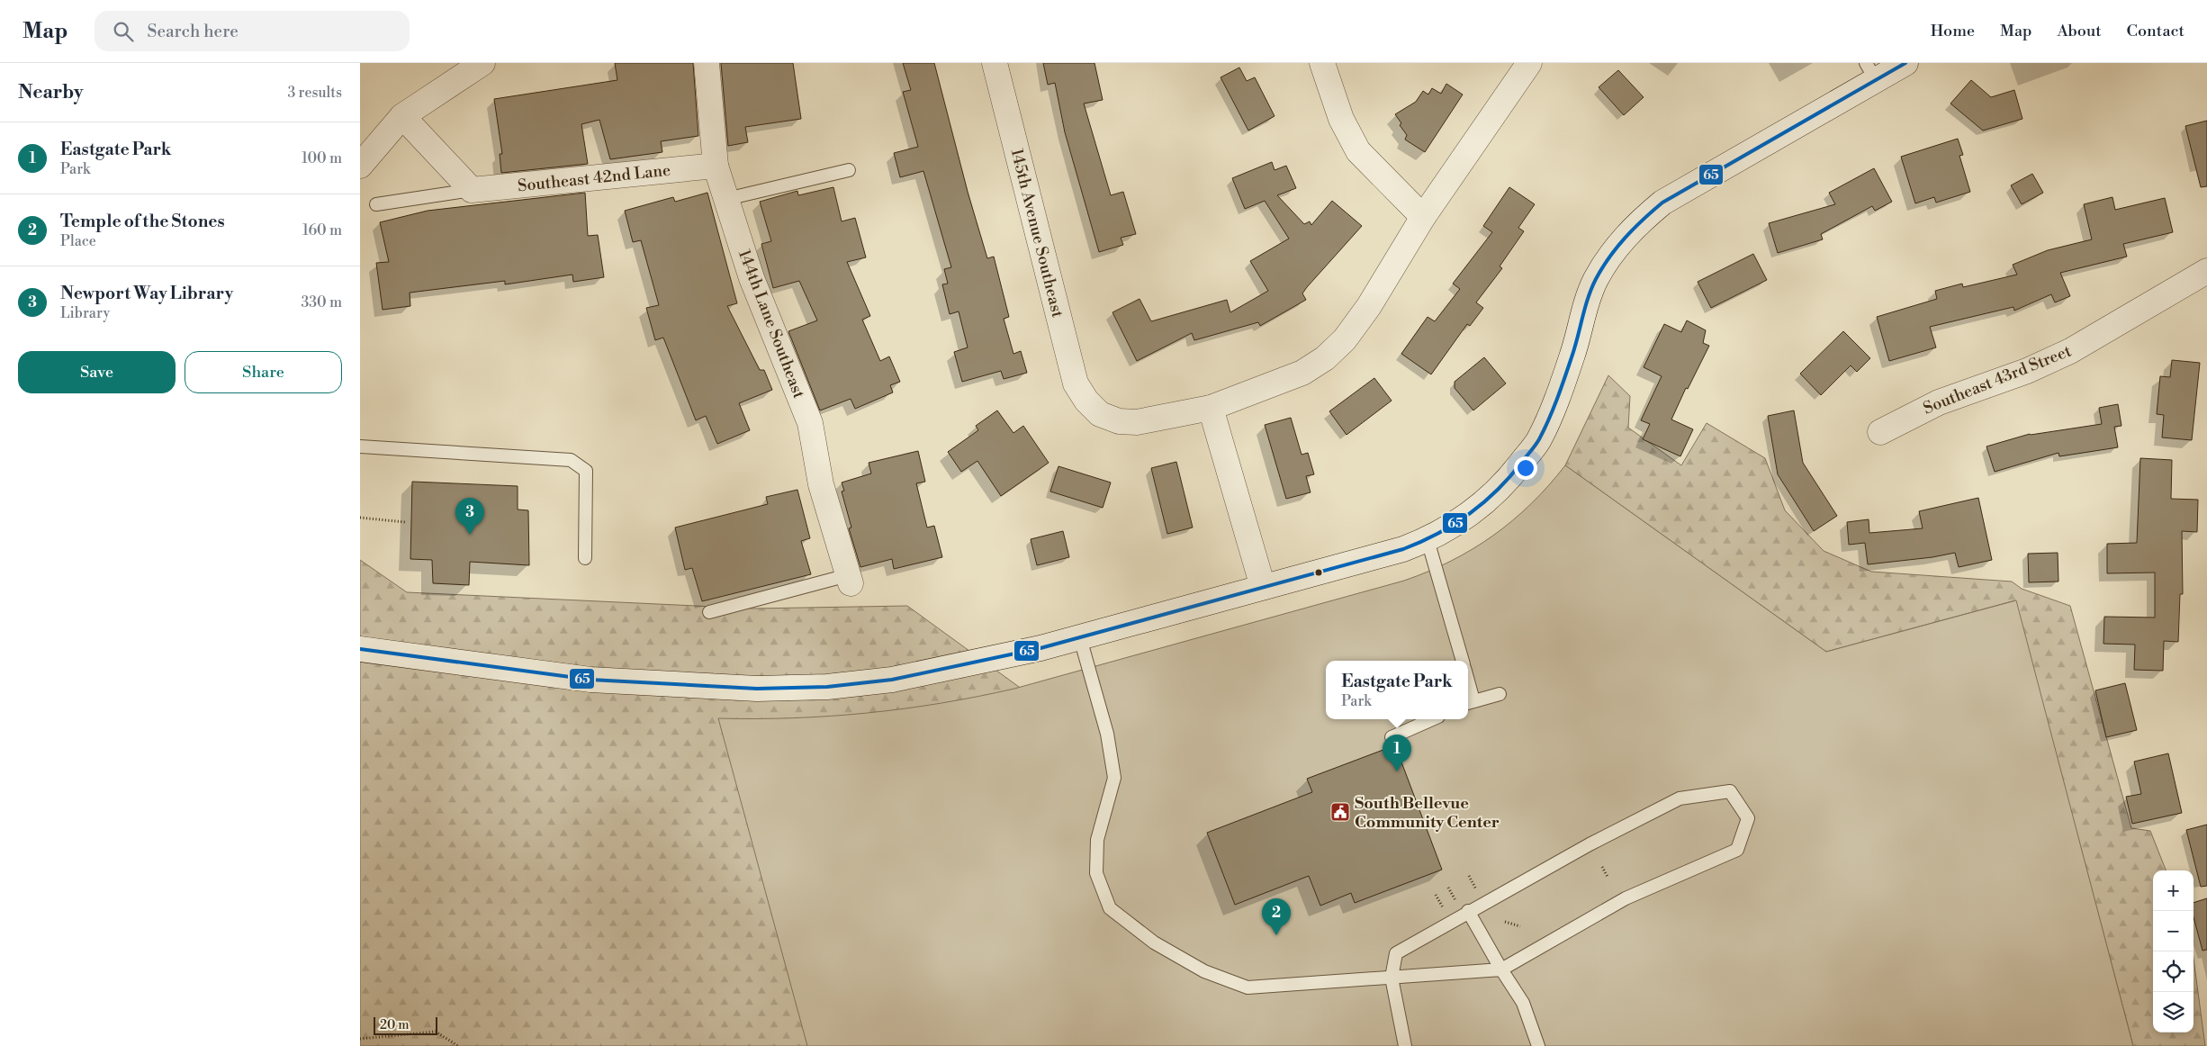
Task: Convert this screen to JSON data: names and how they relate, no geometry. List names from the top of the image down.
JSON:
{
  "streets": {
    "street": [
      "Southeast 42nd Lane",
      "145th Avenue Southeast",
      "144th Lane Southeast",
      "Southeast 43rd Street"
    ]
  },
  "crossings": [
    ["Southeast 42nd Lane", "144th Lane Southeast"]
  ],
  "places": {
    "public building": ["South Bellevue Community Center"]
  },
  "lines": ["transit line 65"],
  "scale_bar": "20 m",
  "page": {
    "header": "Map",
    "search": "Search here",
    "nav": [
      "Home",
      "Map",
      "About",
      "Contact"
    ],
    "heading": ["Nearby", "3 results"],
    "list": [
      {
        "mark": "1",
        "name": "Eastgate Park",
        "note": "Park",
        "value": "100 m"
      },
      {
        "mark": "2",
        "name": "Temple of the Stones",
        "note": "Place",
        "value": "160 m"
      },
      {
        "mark": "3",
        "name": "Newport Way Library",
        "note": "Library",
        "value": "330 m"
      }
    ],
    "buttons": ["Save", "Share"],
    "pins": ["3", "1", "2"],
    "popup": ["Eastgate Park", "Park"],
    "map_buttons": ["+", "−"],
    "scale": "20 m"
  }
}
